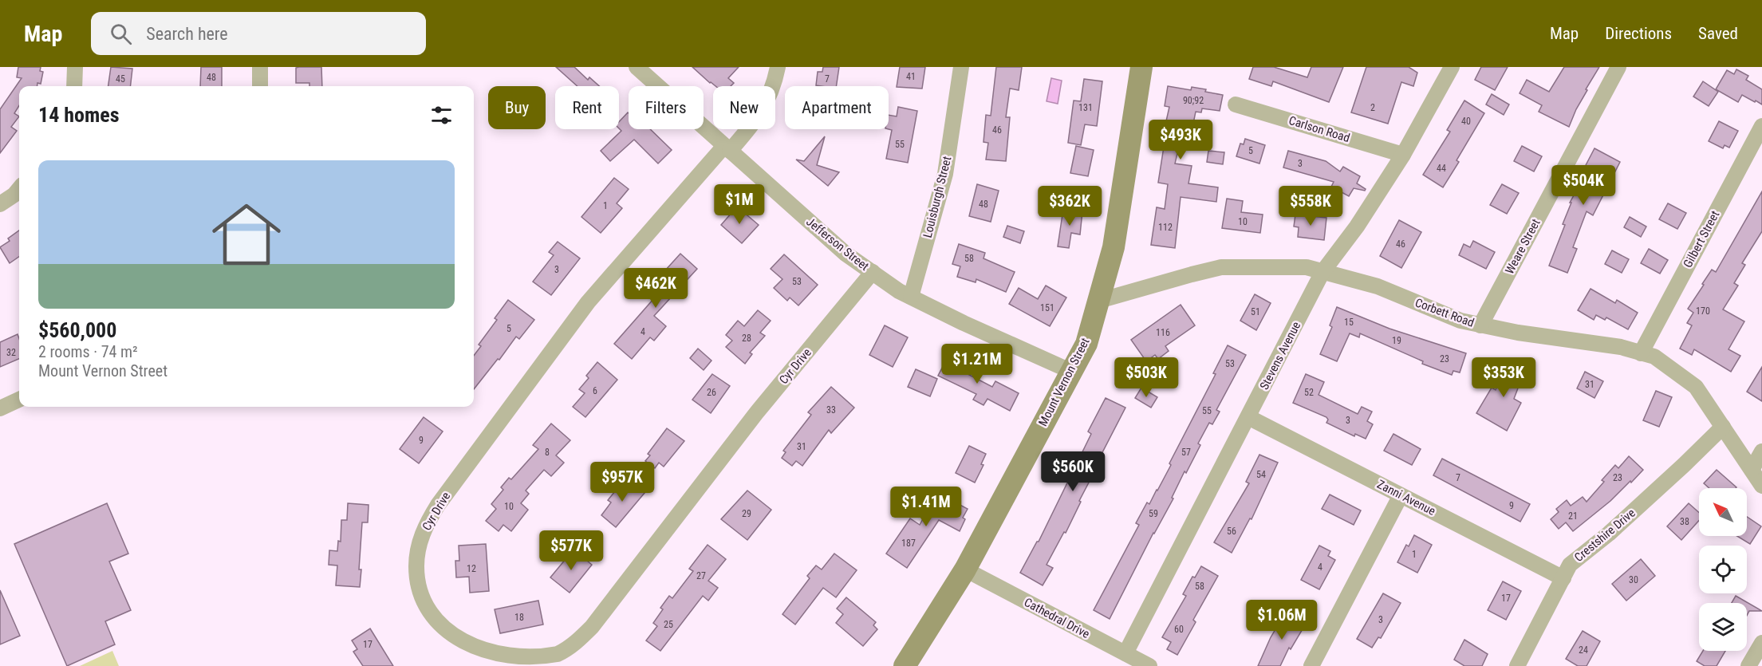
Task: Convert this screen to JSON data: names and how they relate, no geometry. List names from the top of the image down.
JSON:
{
  "streets": {
    "main road": ["Mount Vernon Street"],
    "street": [
      "Carlson Road",
      "Louisburgh Street",
      "Gilbert Street",
      "Jefferson Street",
      "Weare Street",
      "Corbett Road",
      "Stevens Avenue",
      "Cyr Drive",
      "Zanni Avenue",
      "Crestshire Drive",
      "Cathedral Drive"
    ]
  },
  "crossings": [
    ["Carlson Road", "Stevens Avenue"],
    ["Louisburgh Street", "Jefferson Street"],
    ["Gilbert Street", "Corbett Road"],
    ["Jefferson Street", "Cyr Drive"],
    ["Jefferson Street", "Mount Vernon Street"],
    ["Weare Street", "Corbett Road"],
    ["Corbett Road", "Stevens Avenue"],
    ["Corbett Road", "Mount Vernon Street"],
    ["Corbett Road", "Crestshire Drive"],
    ["Stevens Avenue", "Zanni Avenue"],
    ["Stevens Avenue", "Cathedral Drive"],
    ["Mount Vernon Street", "Cathedral Drive"],
    ["Zanni Avenue", "Crestshire Drive"]
  ],
  "house_numbers": [
    "41",
    "48",
    "45",
    "7",
    "90;92",
    "131",
    "2",
    "40",
    "46",
    "55",
    "5",
    "3",
    "44",
    "48",
    "1",
    "10",
    "112",
    "46",
    "58",
    "3",
    "53",
    "151",
    "170",
    "51",
    "15",
    "5",
    "4",
    "116",
    "28",
    "19",
    "32",
    "23",
    "53",
    "31",
    "6",
    "26",
    "52",
    "33",
    "55",
    "3",
    "9",
    "31",
    "8",
    "57",
    "54",
    "7",
    "23",
    "9",
    "10",
    "29",
    "59",
    "21",
    "38",
    "56",
    "187",
    "1",
    "4",
    "12",
    "27",
    "30",
    "58",
    "17",
    "18",
    "3",
    "25",
    "60",
    "17",
    "24"
  ],
  "north": "top left",
  "page": {
    "header": "Map",
    "search": "Search here",
    "nav": ["Map", "Directions", "Saved"],
    "chip": [
      "Buy",
      "Rent",
      "Filters",
      "New",
      "Apartment"
    ],
    "heading": "14 homes",
    "price": [
      "$493K",
      "$504K",
      "$1M",
      "$362K",
      "$558K",
      "$462K",
      "$1.21M",
      "$503K",
      "$353K",
      "$560K",
      "$957K",
      "$1.41M",
      "$577K",
      "$1.06M"
    ],
    "list": [
      {
        "name": "$560,000",
        "note": "2 rooms · 74 m² · Mount Vernon Street"
      }
    ]
  }
}
